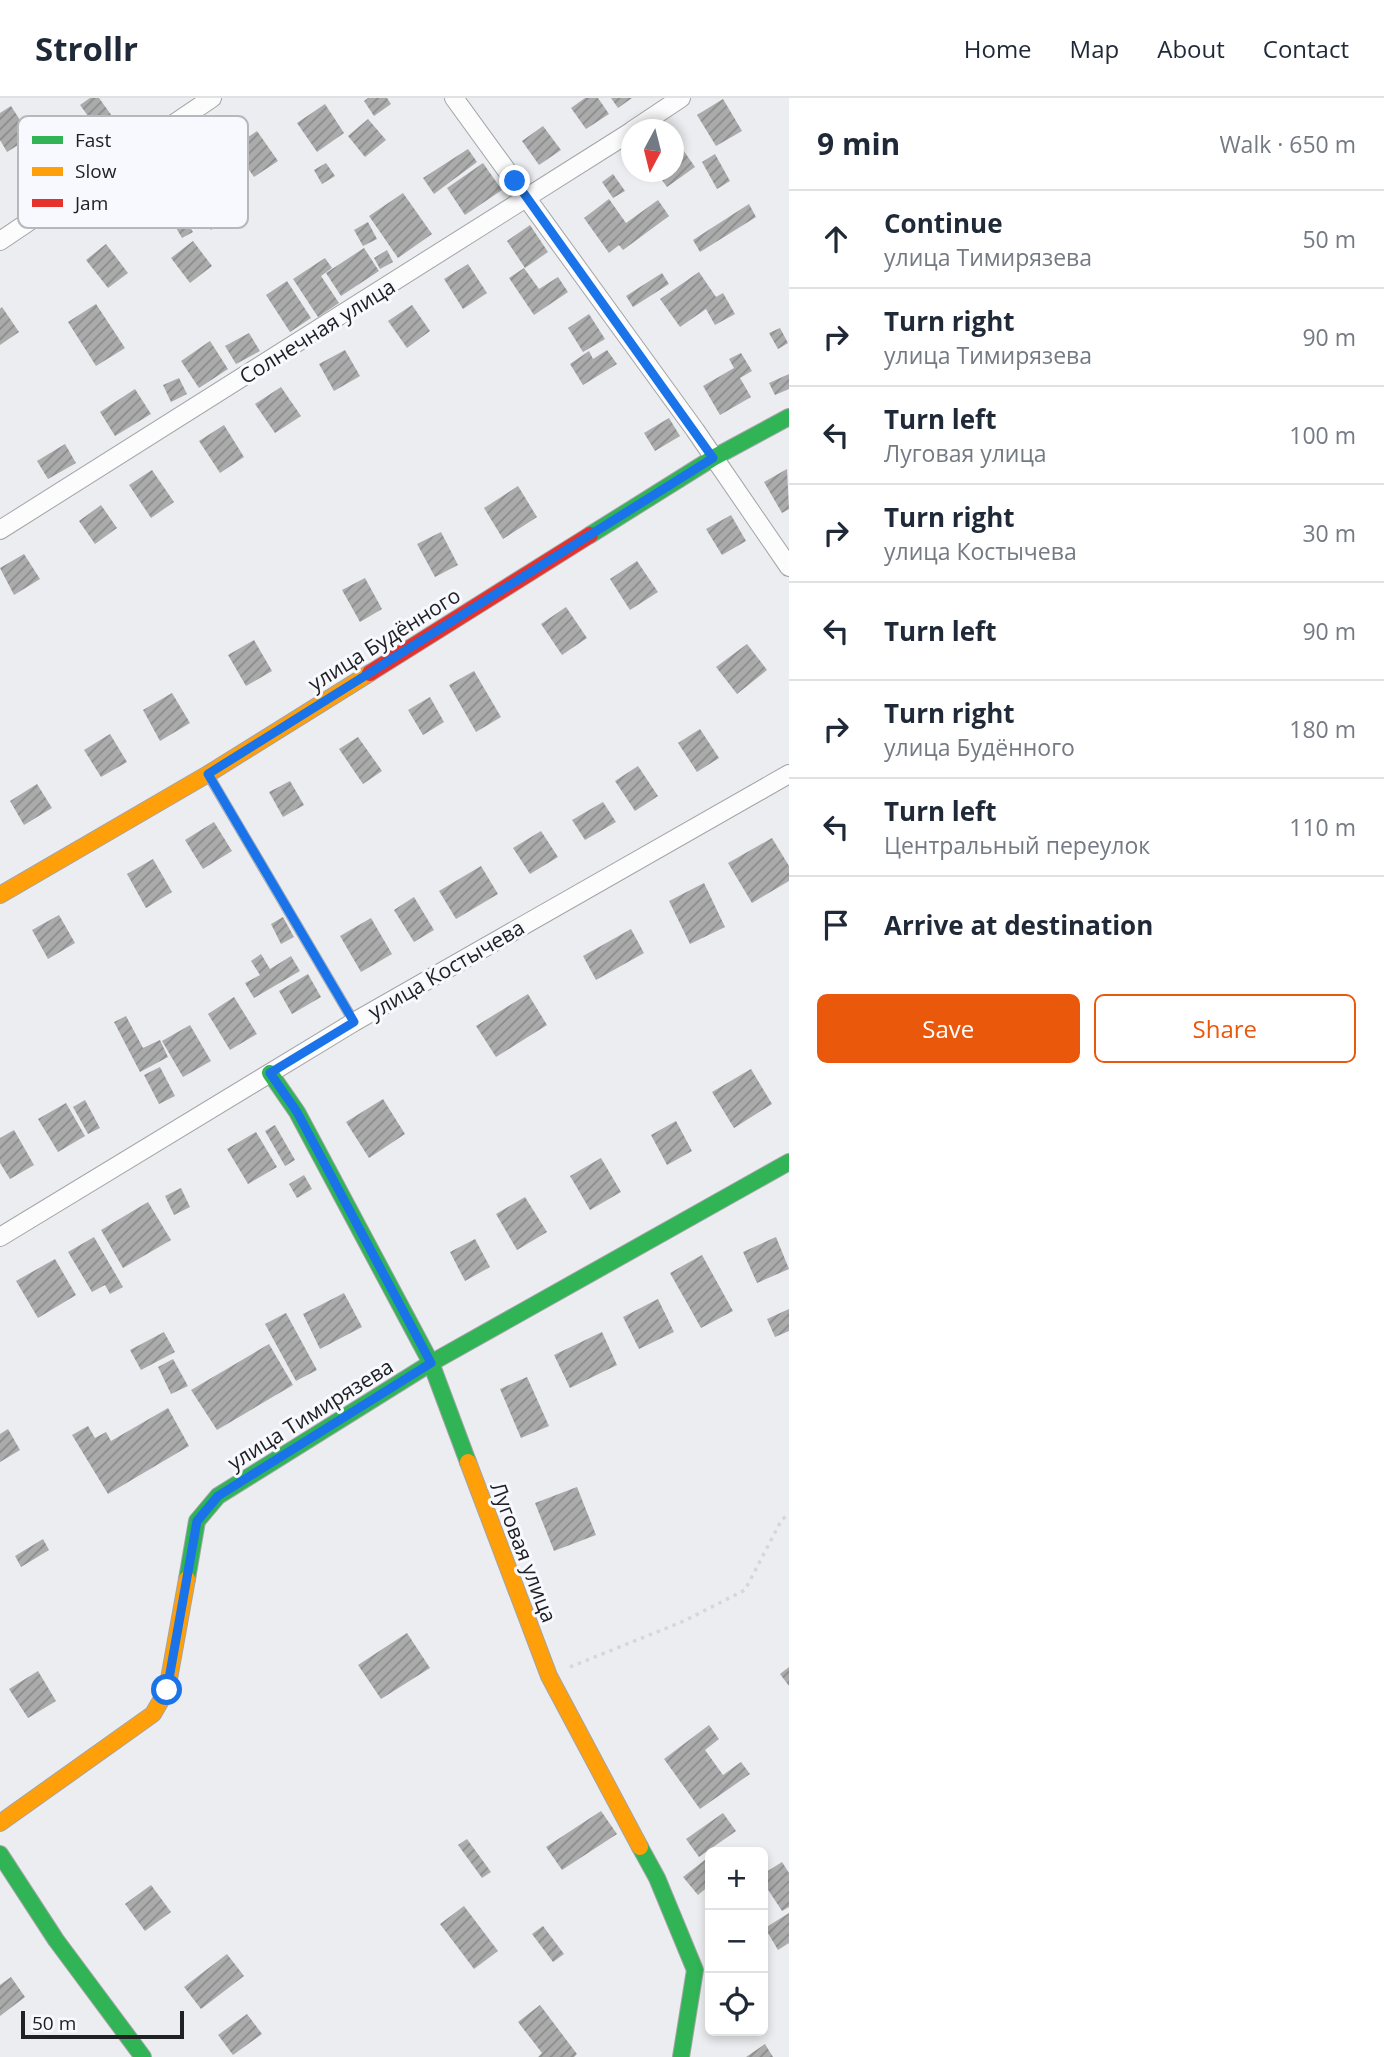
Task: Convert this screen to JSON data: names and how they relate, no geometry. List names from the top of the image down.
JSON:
{
  "streets": {
    "street": [
      "Солнечная улица",
      "улица Будённого",
      "улица Костычева",
      "улица Тимирязева",
      "Луговая улица"
    ]
  },
  "crossings": [
    ["улица Костычева", "Луговая улица"],
    ["улица Тимирязева", "Луговая улица"]
  ],
  "legend": ["Fast", "Slow", "Jam"],
  "scale_bar": "50 m",
  "north": "bottom",
  "page": {
    "header": "Strollr",
    "nav": [
      "Home",
      "Map",
      "About",
      "Contact"
    ],
    "heading": ["9 min", "Walk · 650 m"],
    "list": [
      ["Continue", "улица Тимирязева", "50 m"],
      ["Turn right", "улица Тимирязева", "90 m"],
      ["Turn left", "Луговая улица", "100 m"],
      ["Turn right", "улица Костычева", "30 m"],
      ["Turn left", "90 m"],
      ["Turn right", "улица Будённого", "180 m"],
      ["Turn left", "Центральный переулок", "110 m"],
      "Arrive at destination"
    ],
    "buttons": ["Save", "Share"],
    "map_buttons": ["+", "−"],
    "scale": "50 m"
  }
}
